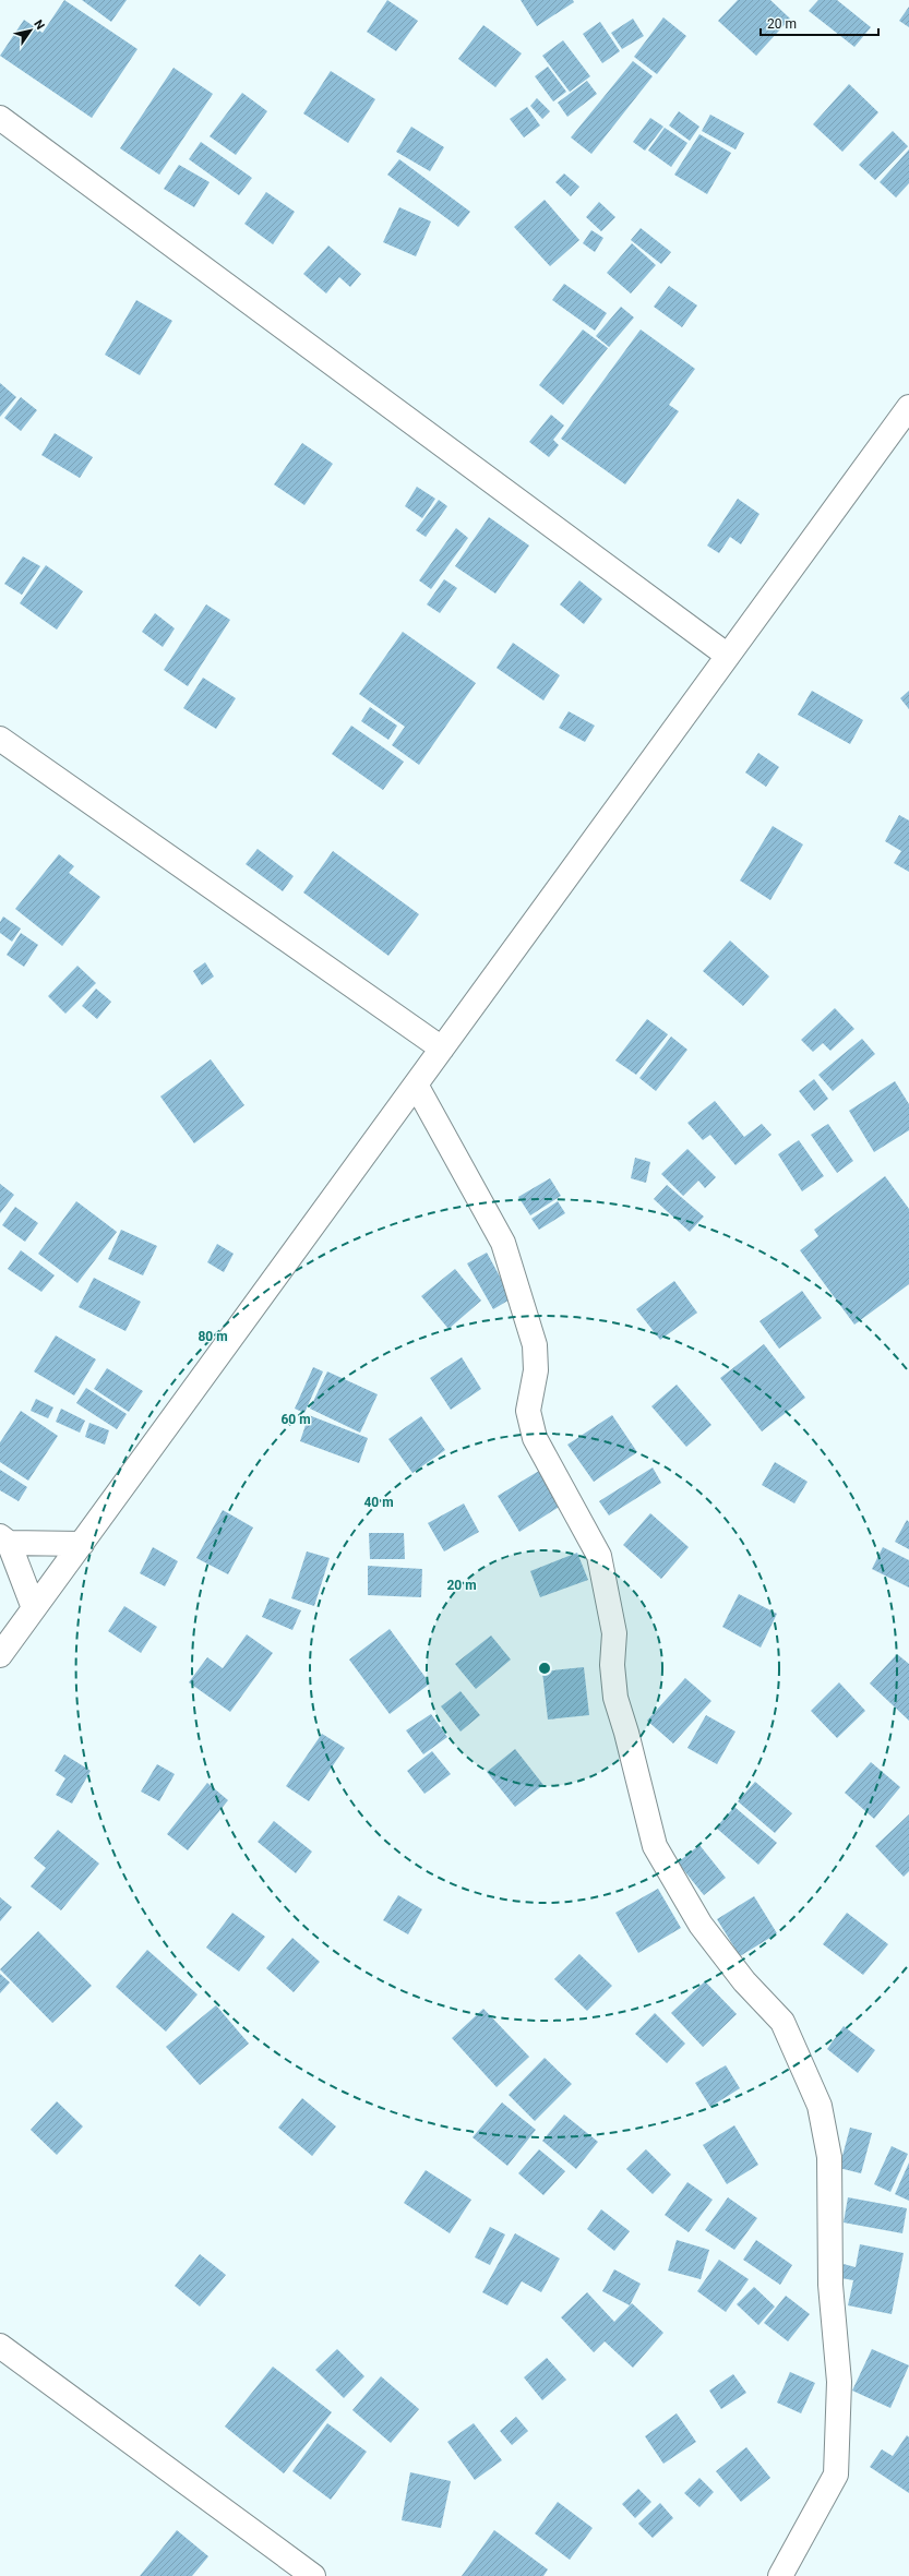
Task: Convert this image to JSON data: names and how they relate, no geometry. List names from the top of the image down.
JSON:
{
  "scale_bar": "20 m",
  "north": "top right",
  "rings": [
    "80 m",
    "60 m",
    "40 m",
    "20 m"
  ]
}
